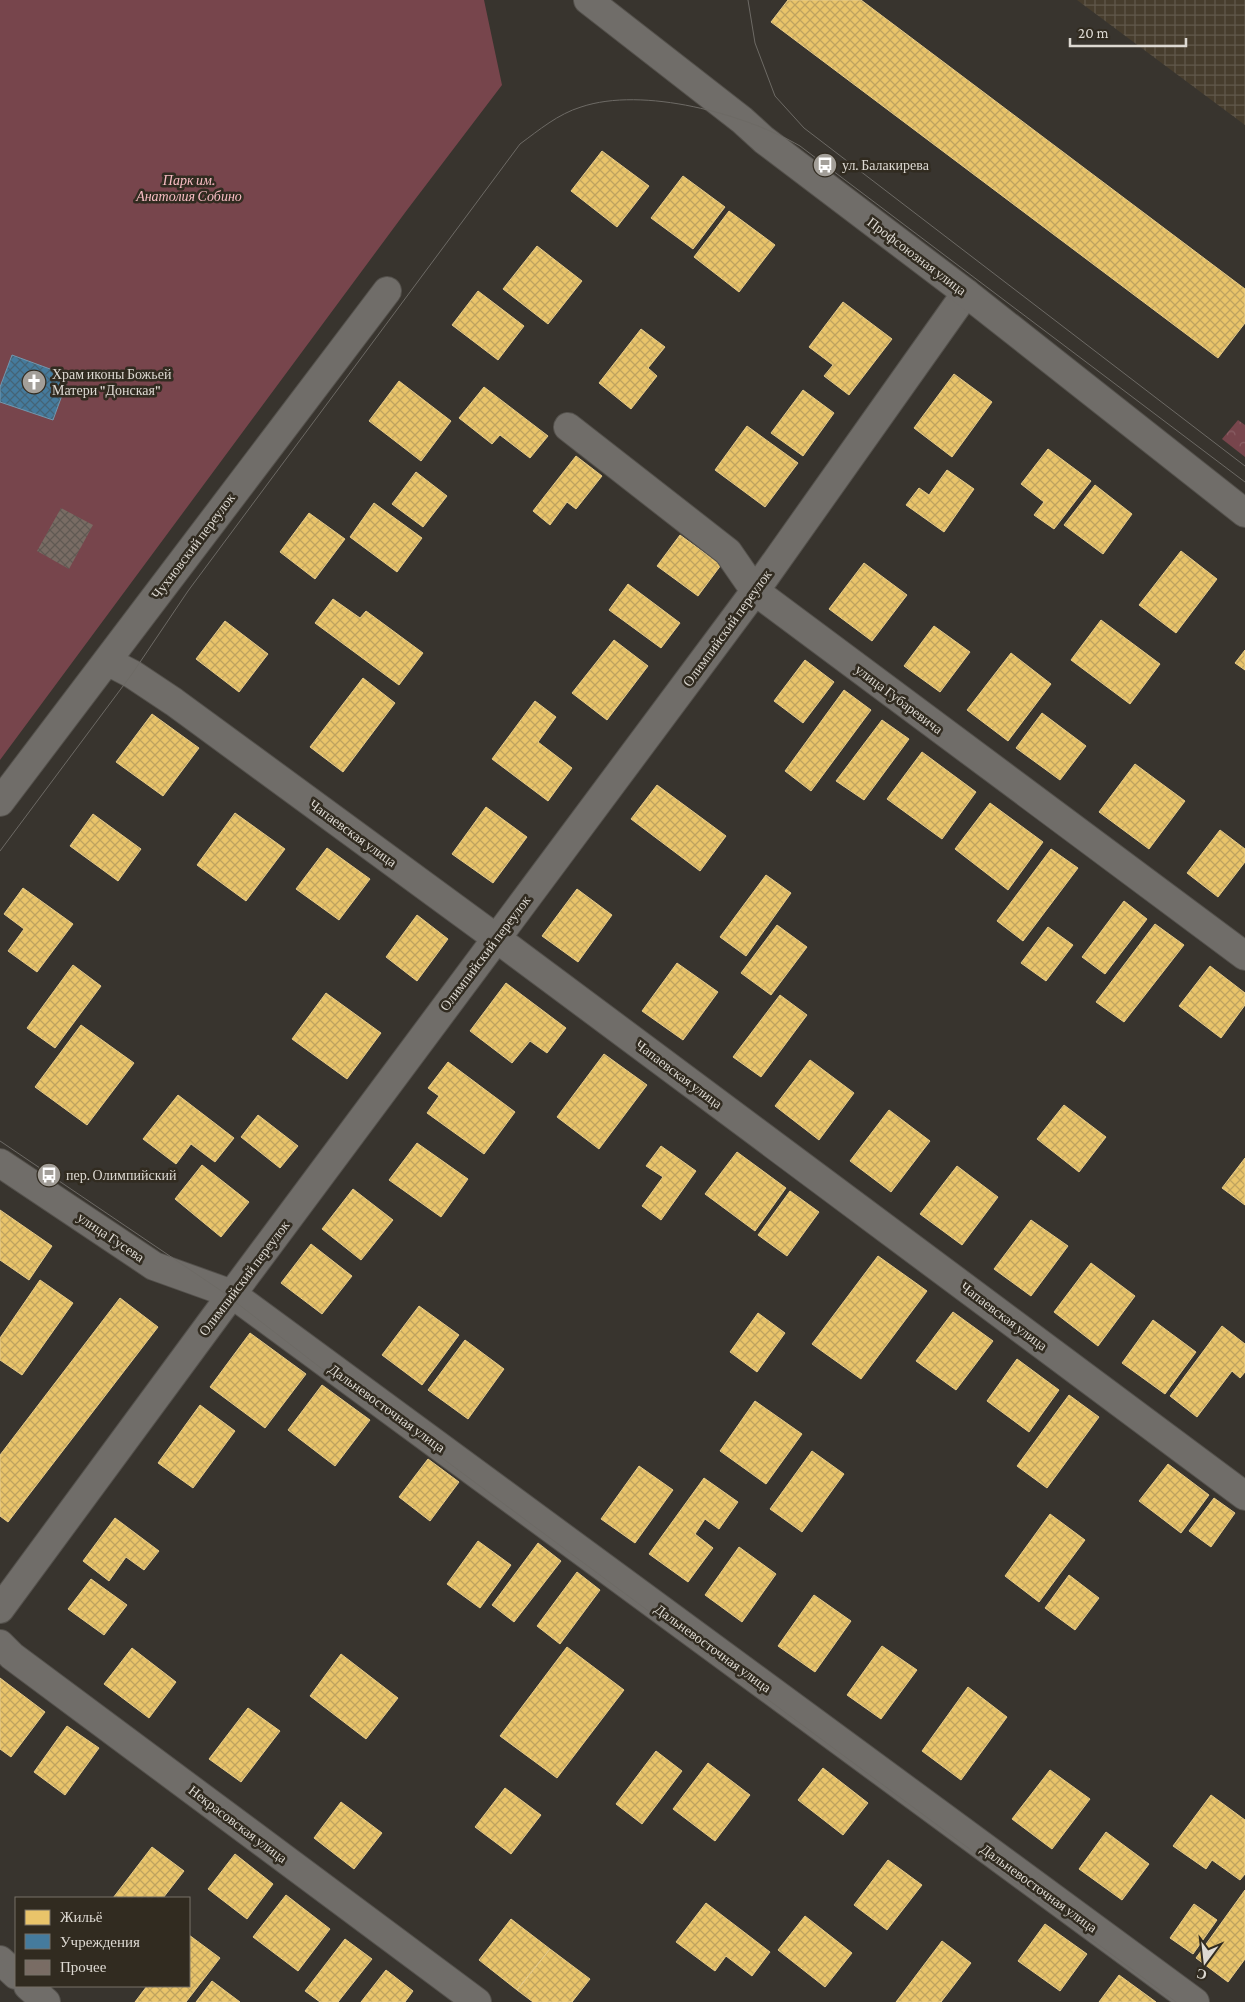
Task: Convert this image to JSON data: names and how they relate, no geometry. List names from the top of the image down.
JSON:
{
  "streets": {
    "street": [
      "Профсоюзная улица",
      "Чухновский переулок",
      "Олимпийский переулок",
      "улица Губаревича",
      "Чапаевская улица",
      "улица Гусева",
      "Дальневосточная улица",
      "Некрасовская улица"
    ]
  },
  "crossings": [
    ["Профсоюзная улица", "Олимпийский переулок"],
    ["Чухновский переулок", "Чапаевская улица"],
    ["Олимпийский переулок", "улица Губаревича"],
    ["Олимпийский переулок", "Чапаевская улица"],
    ["Олимпийский переулок", "улица Гусева"],
    ["Олимпийский переулок", "Дальневосточная улица"],
    ["улица Гусева", "Дальневосточная улица"]
  ],
  "parks": ["Парк им. Анатолия Собино"],
  "places": {
    "bus stop": ["ул. Балакирева", "пер. Олимпийский"],
    "church": ["Храм иконы Божьей Матери \"Донская\""]
  },
  "legend": ["Жильё", "Учреждения", "Прочее"],
  "scale_bar": "20 m",
  "north": "bottom"
}
